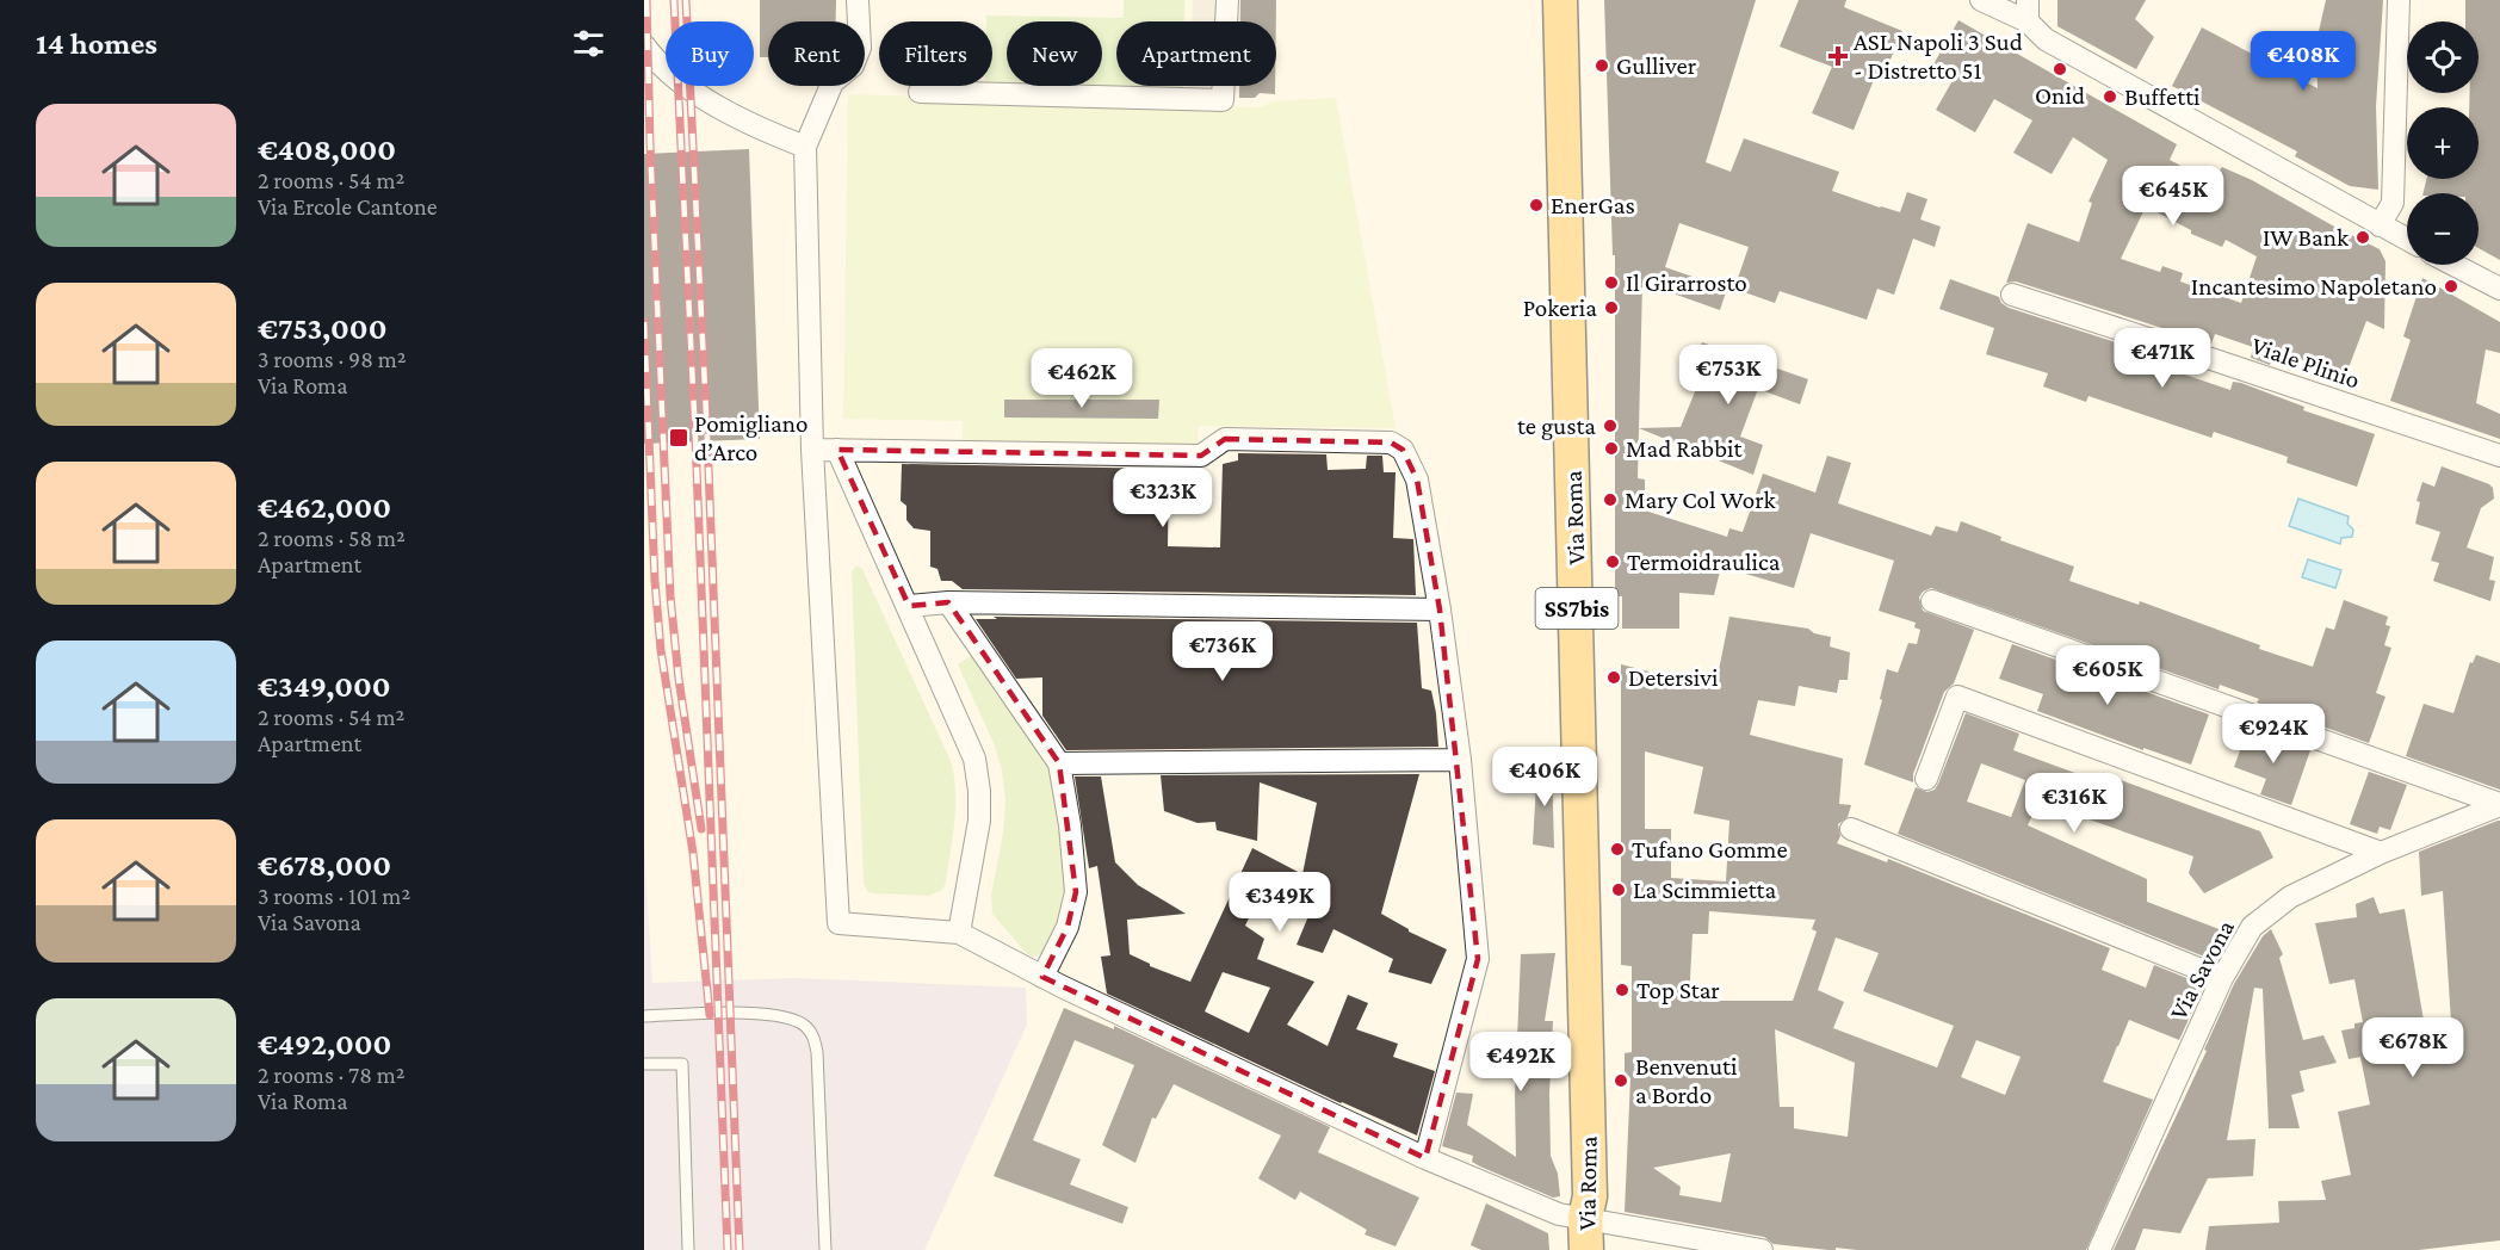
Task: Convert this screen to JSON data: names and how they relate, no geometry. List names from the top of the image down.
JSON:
{
  "streets": {
    "main road": ["Via Roma", "SS7bis"],
    "street": ["Viale Plinio", "Via Savona"]
  },
  "places": {
    "health": ["ASL Napoli 3 Sud - Distretto 51"],
    "other": [
      "Gulliver",
      "Onid",
      "Buffetti",
      "EnerGas",
      "IW Bank",
      "Il Girarrosto",
      "Incantesimo Napoletano",
      "Pokeria",
      "te gusta",
      "Mad Rabbit",
      "Mary Col Work",
      "Termoidraulica",
      "Detersivi",
      "Tufano Gomme",
      "La Scimmietta",
      "Top Star",
      "Benvenuti a Bordo"
    ],
    "transit": ["Pomigliano d’Arco"]
  },
  "page": {
    "heading": "14 homes",
    "map_buttons": ["+", "−"],
    "chip": [
      "Buy",
      "Rent",
      "Filters",
      "New",
      "Apartment"
    ],
    "price": [
      "€408K",
      "€645K",
      "€471K",
      "€753K",
      "€462K",
      "€323K",
      "€736K",
      "€605K",
      "€924K",
      "€406K",
      "€316K",
      "€349K",
      "€678K",
      "€492K"
    ],
    "list": [
      {
        "name": "€408,000",
        "note": "2 rooms · 54 m² · Via Ercole Cantone"
      },
      {
        "name": "€753,000",
        "note": "3 rooms · 98 m² · Via Roma"
      },
      {
        "name": "€462,000",
        "note": "2 rooms · 58 m² · Apartment"
      },
      {
        "name": "€349,000",
        "note": "2 rooms · 54 m² · Apartment"
      },
      {
        "name": "€678,000",
        "note": "3 rooms · 101 m² · Via Savona"
      },
      {
        "name": "€492,000",
        "note": "2 rooms · 78 m² · Via Roma"
      }
    ]
  }
}
